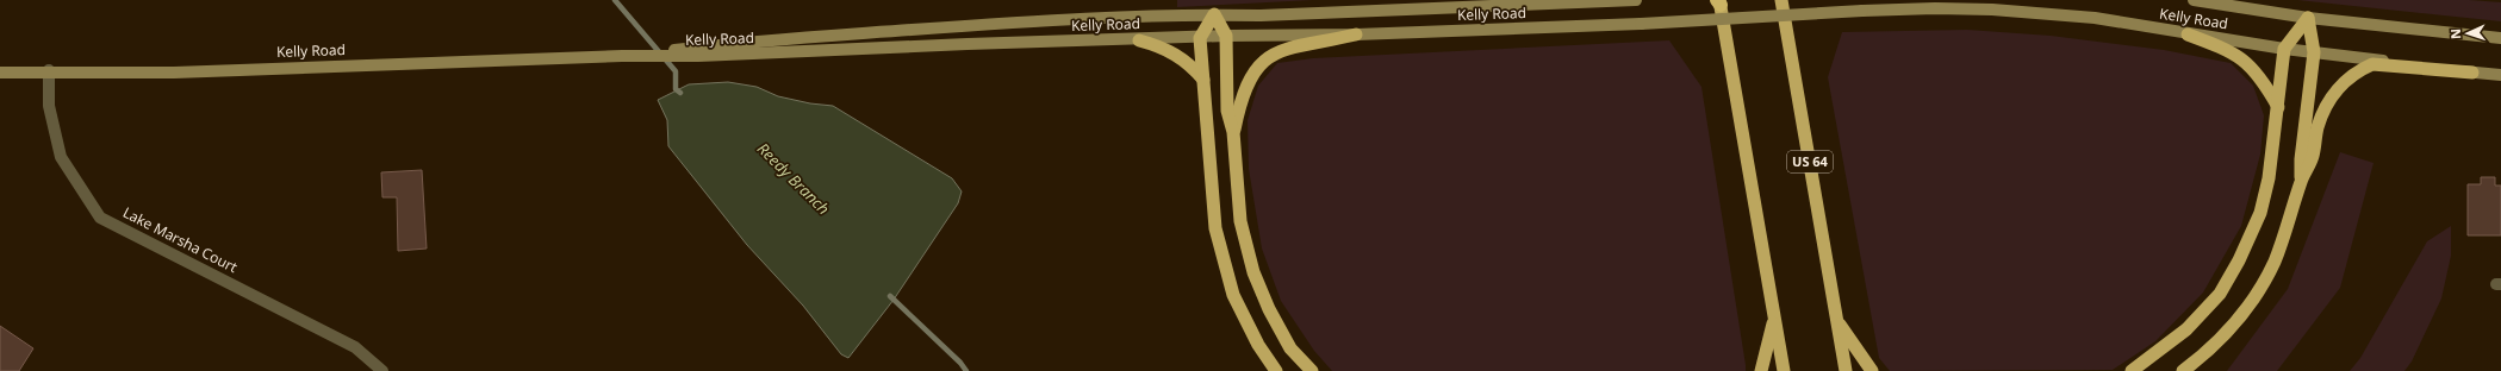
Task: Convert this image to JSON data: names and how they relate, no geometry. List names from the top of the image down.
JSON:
{
  "streets": {
    "highway": ["US 64"],
    "main road": ["Kelly Road"],
    "street": ["Lake Marsha Court"]
  },
  "crossings": [
    ["Kelly Road", "Lake Marsha Court"]
  ],
  "water": ["Reedy Branch"],
  "north": "left"
}
